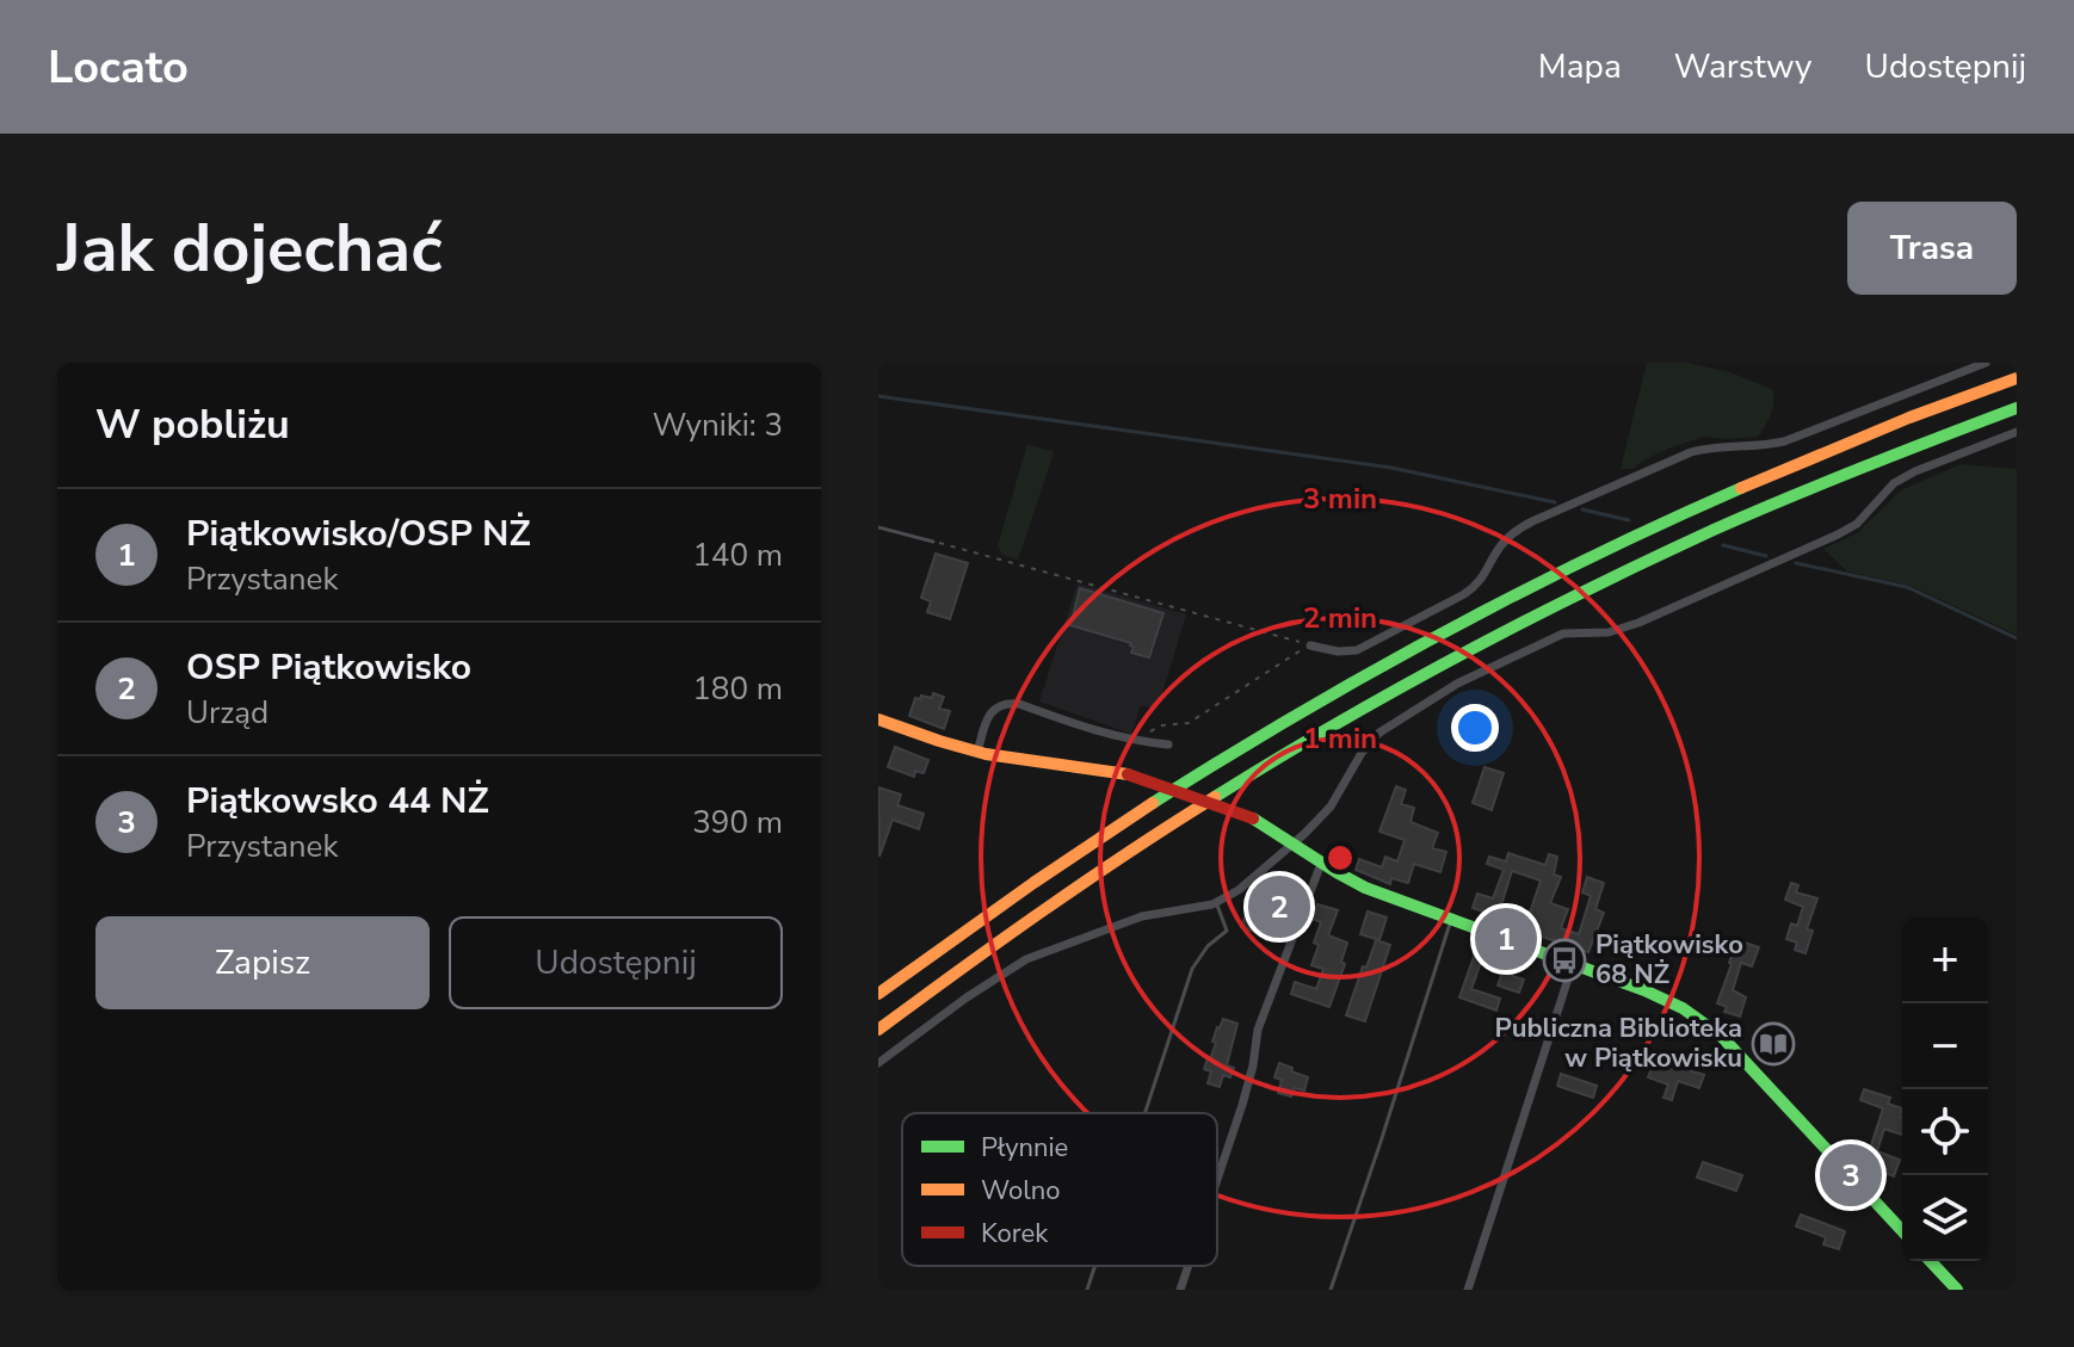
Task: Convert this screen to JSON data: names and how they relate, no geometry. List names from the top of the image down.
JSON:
{
  "places": {
    "bus stop": ["Piątkowisko 68 NŻ"],
    "library": ["Publiczna Biblioteka w Piątkowisku"]
  },
  "legend": ["Płynnie", "Wolno", "Korek"],
  "page": {
    "header": "Locato",
    "nav": ["Mapa", "Warstwy", "Udostępnij"],
    "buttons": [
      "Trasa",
      ["Zapisz", "Udostępnij"]
    ],
    "title": "Jak dojechać",
    "heading": ["W pobliżu", "Wyniki: 3"],
    "list": [
      {
        "mark": "1",
        "name": "Piątkowisko/OSP NŻ",
        "note": "Przystanek",
        "value": "140 m"
      },
      {
        "mark": "2",
        "name": "OSP Piątkowisko",
        "note": "Urząd",
        "value": "180 m"
      },
      {
        "mark": "3",
        "name": "Piątkowsko 44 NŻ",
        "note": "Przystanek",
        "value": "390 m"
      }
    ],
    "pins": ["2", "1", "3"],
    "map_buttons": ["+", "−"]
  },
  "rings": ["3 min", "2 min", "1 min"]
}
